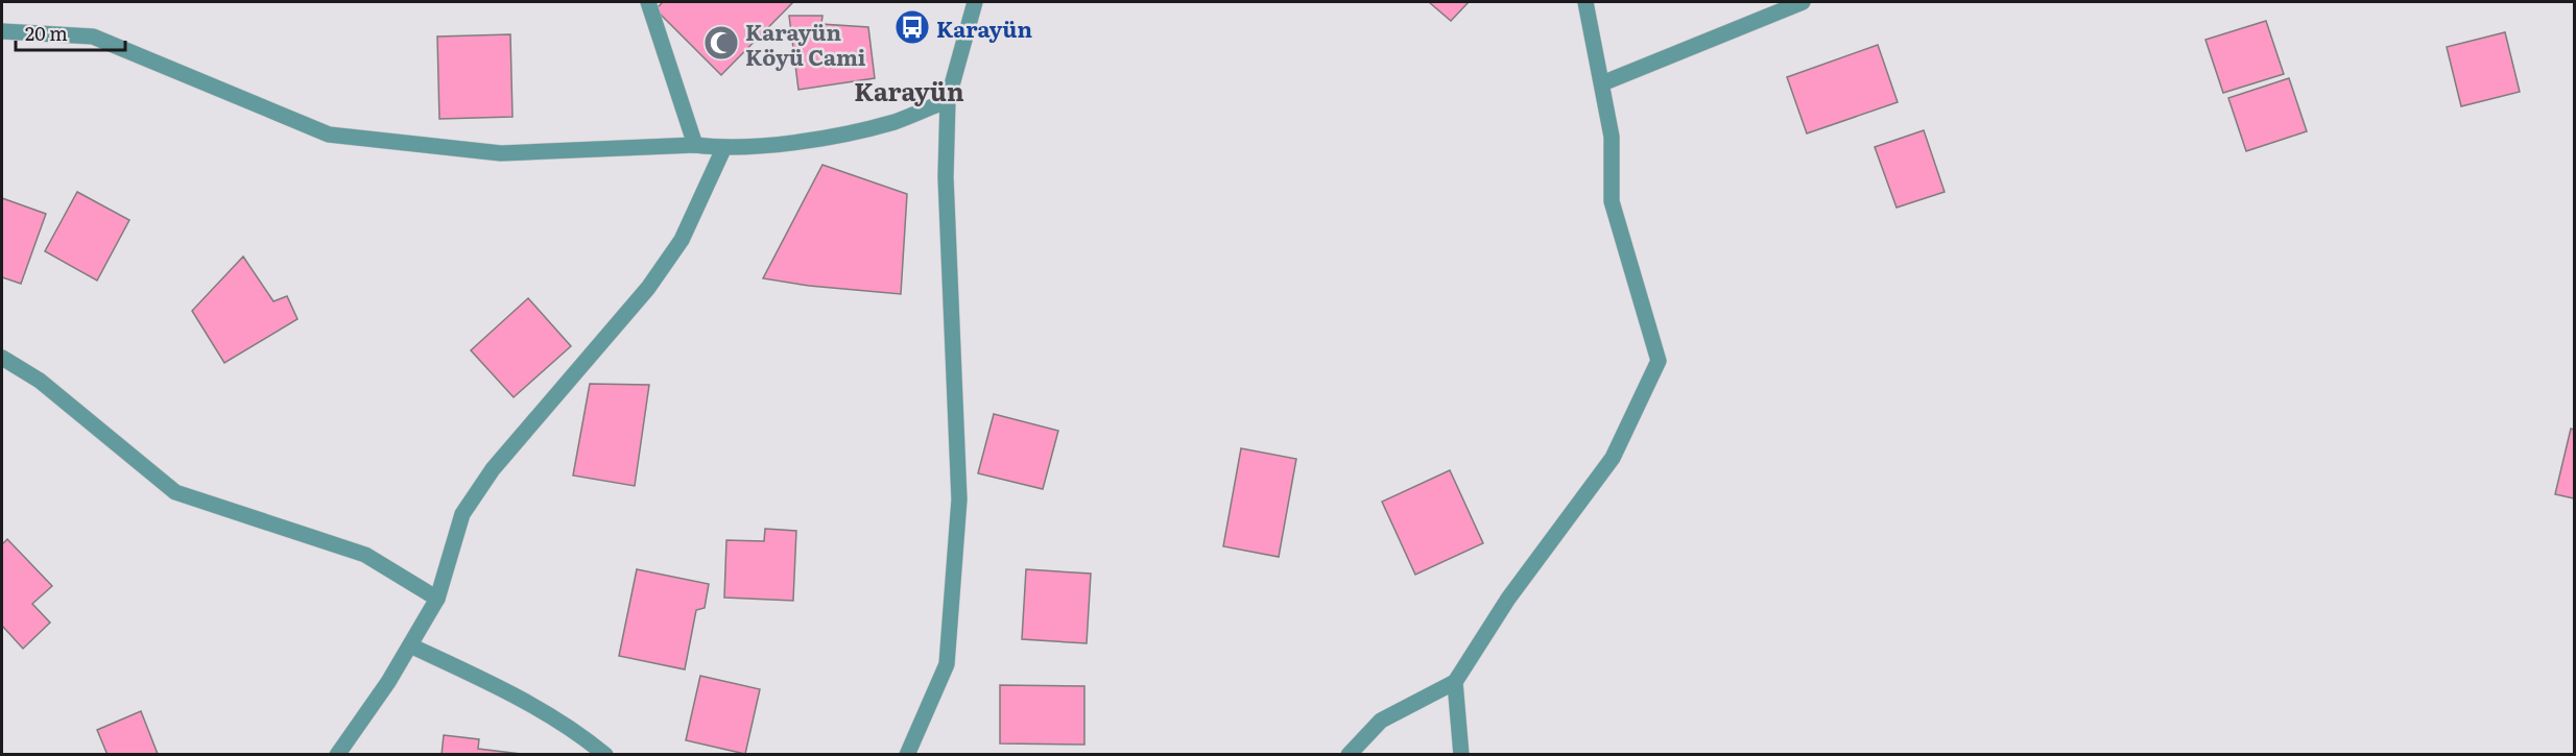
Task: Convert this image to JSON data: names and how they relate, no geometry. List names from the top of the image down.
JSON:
{
  "districts": ["Karayün"],
  "places": {
    "bus stop": ["Karayün"],
    "mosque": ["Karayün Köyü Cami"]
  },
  "scale_bar": "20 m"
}
